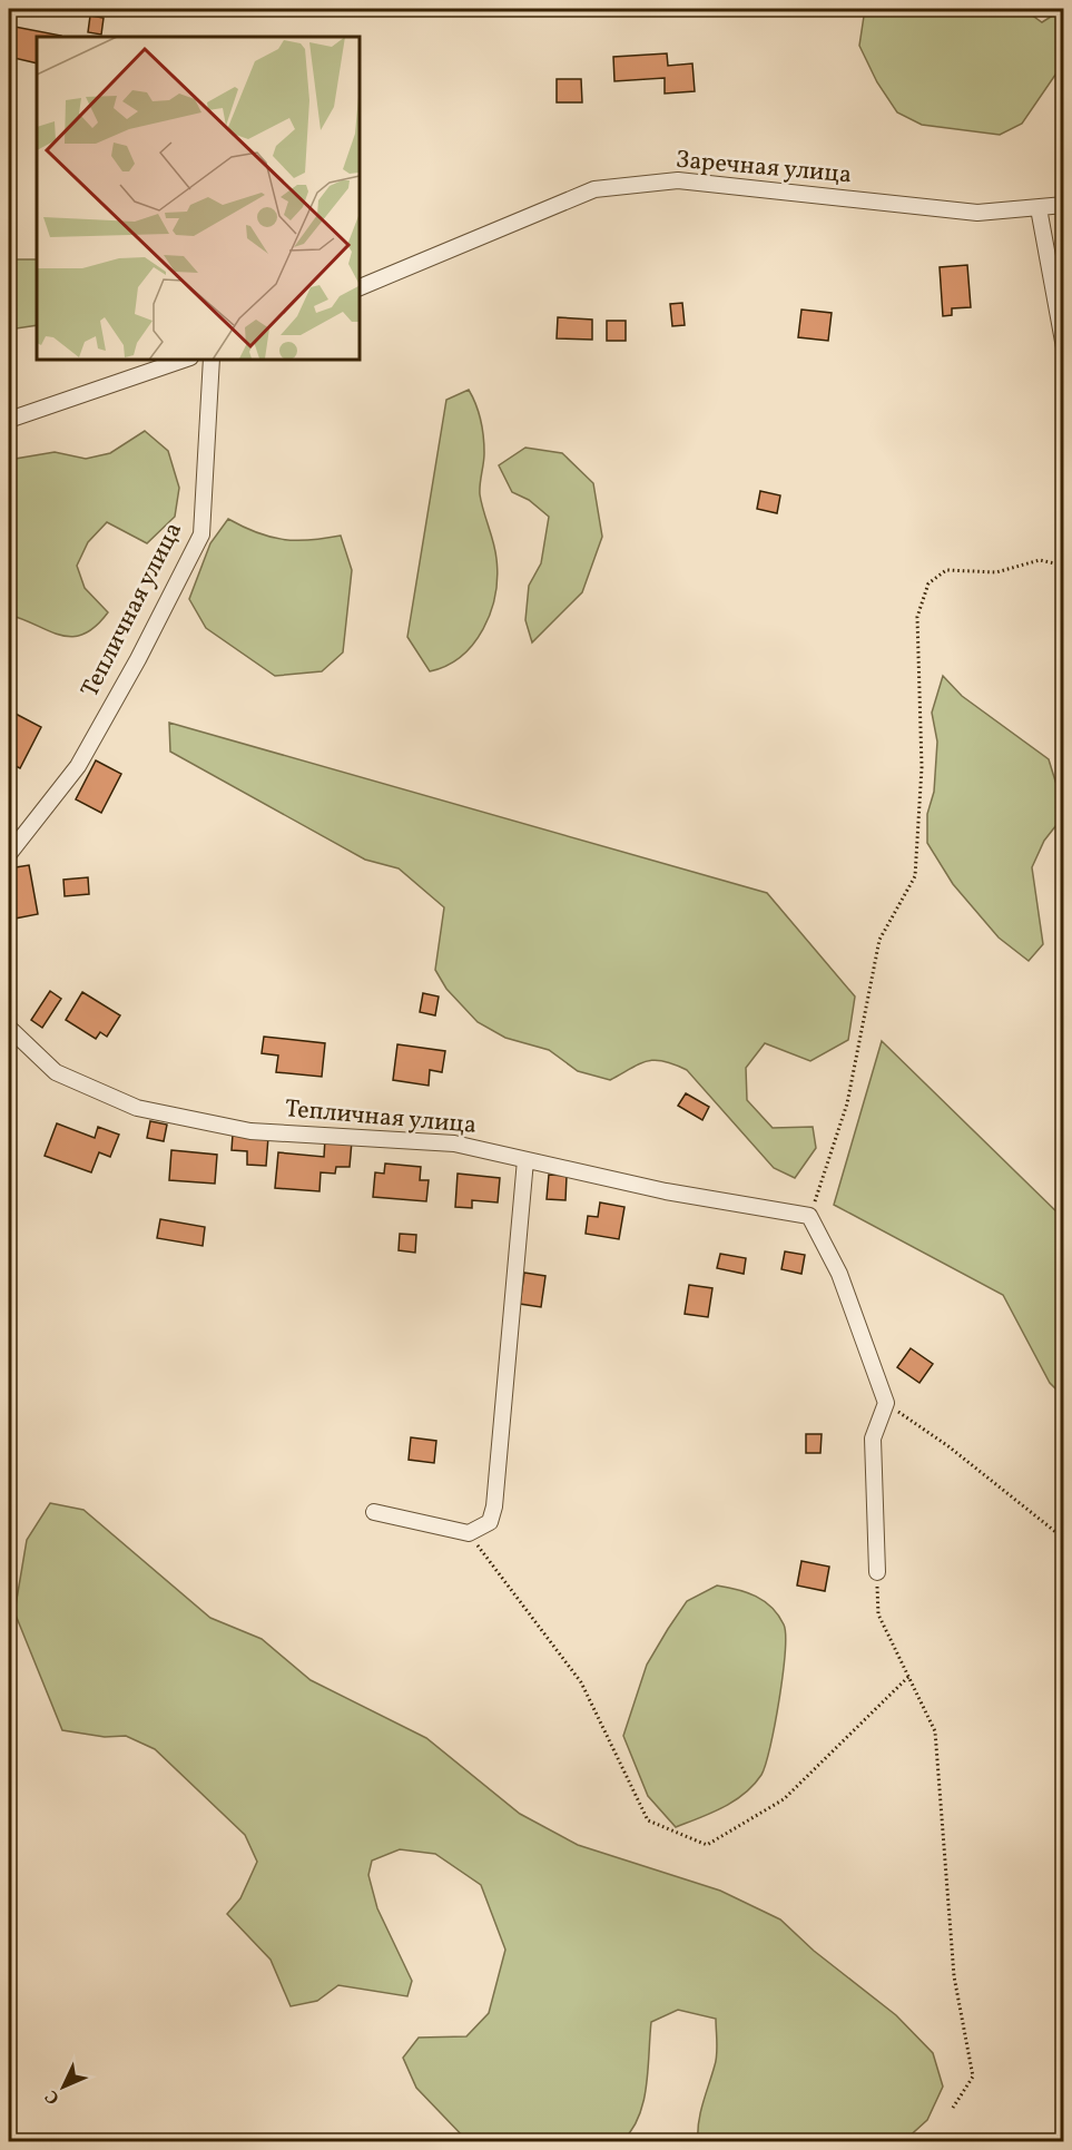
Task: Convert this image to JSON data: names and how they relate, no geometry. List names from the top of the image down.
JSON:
{
  "streets": {
    "street": ["Заречная улица", "Тепличная улица"]
  },
  "north": "bottom left"
}
